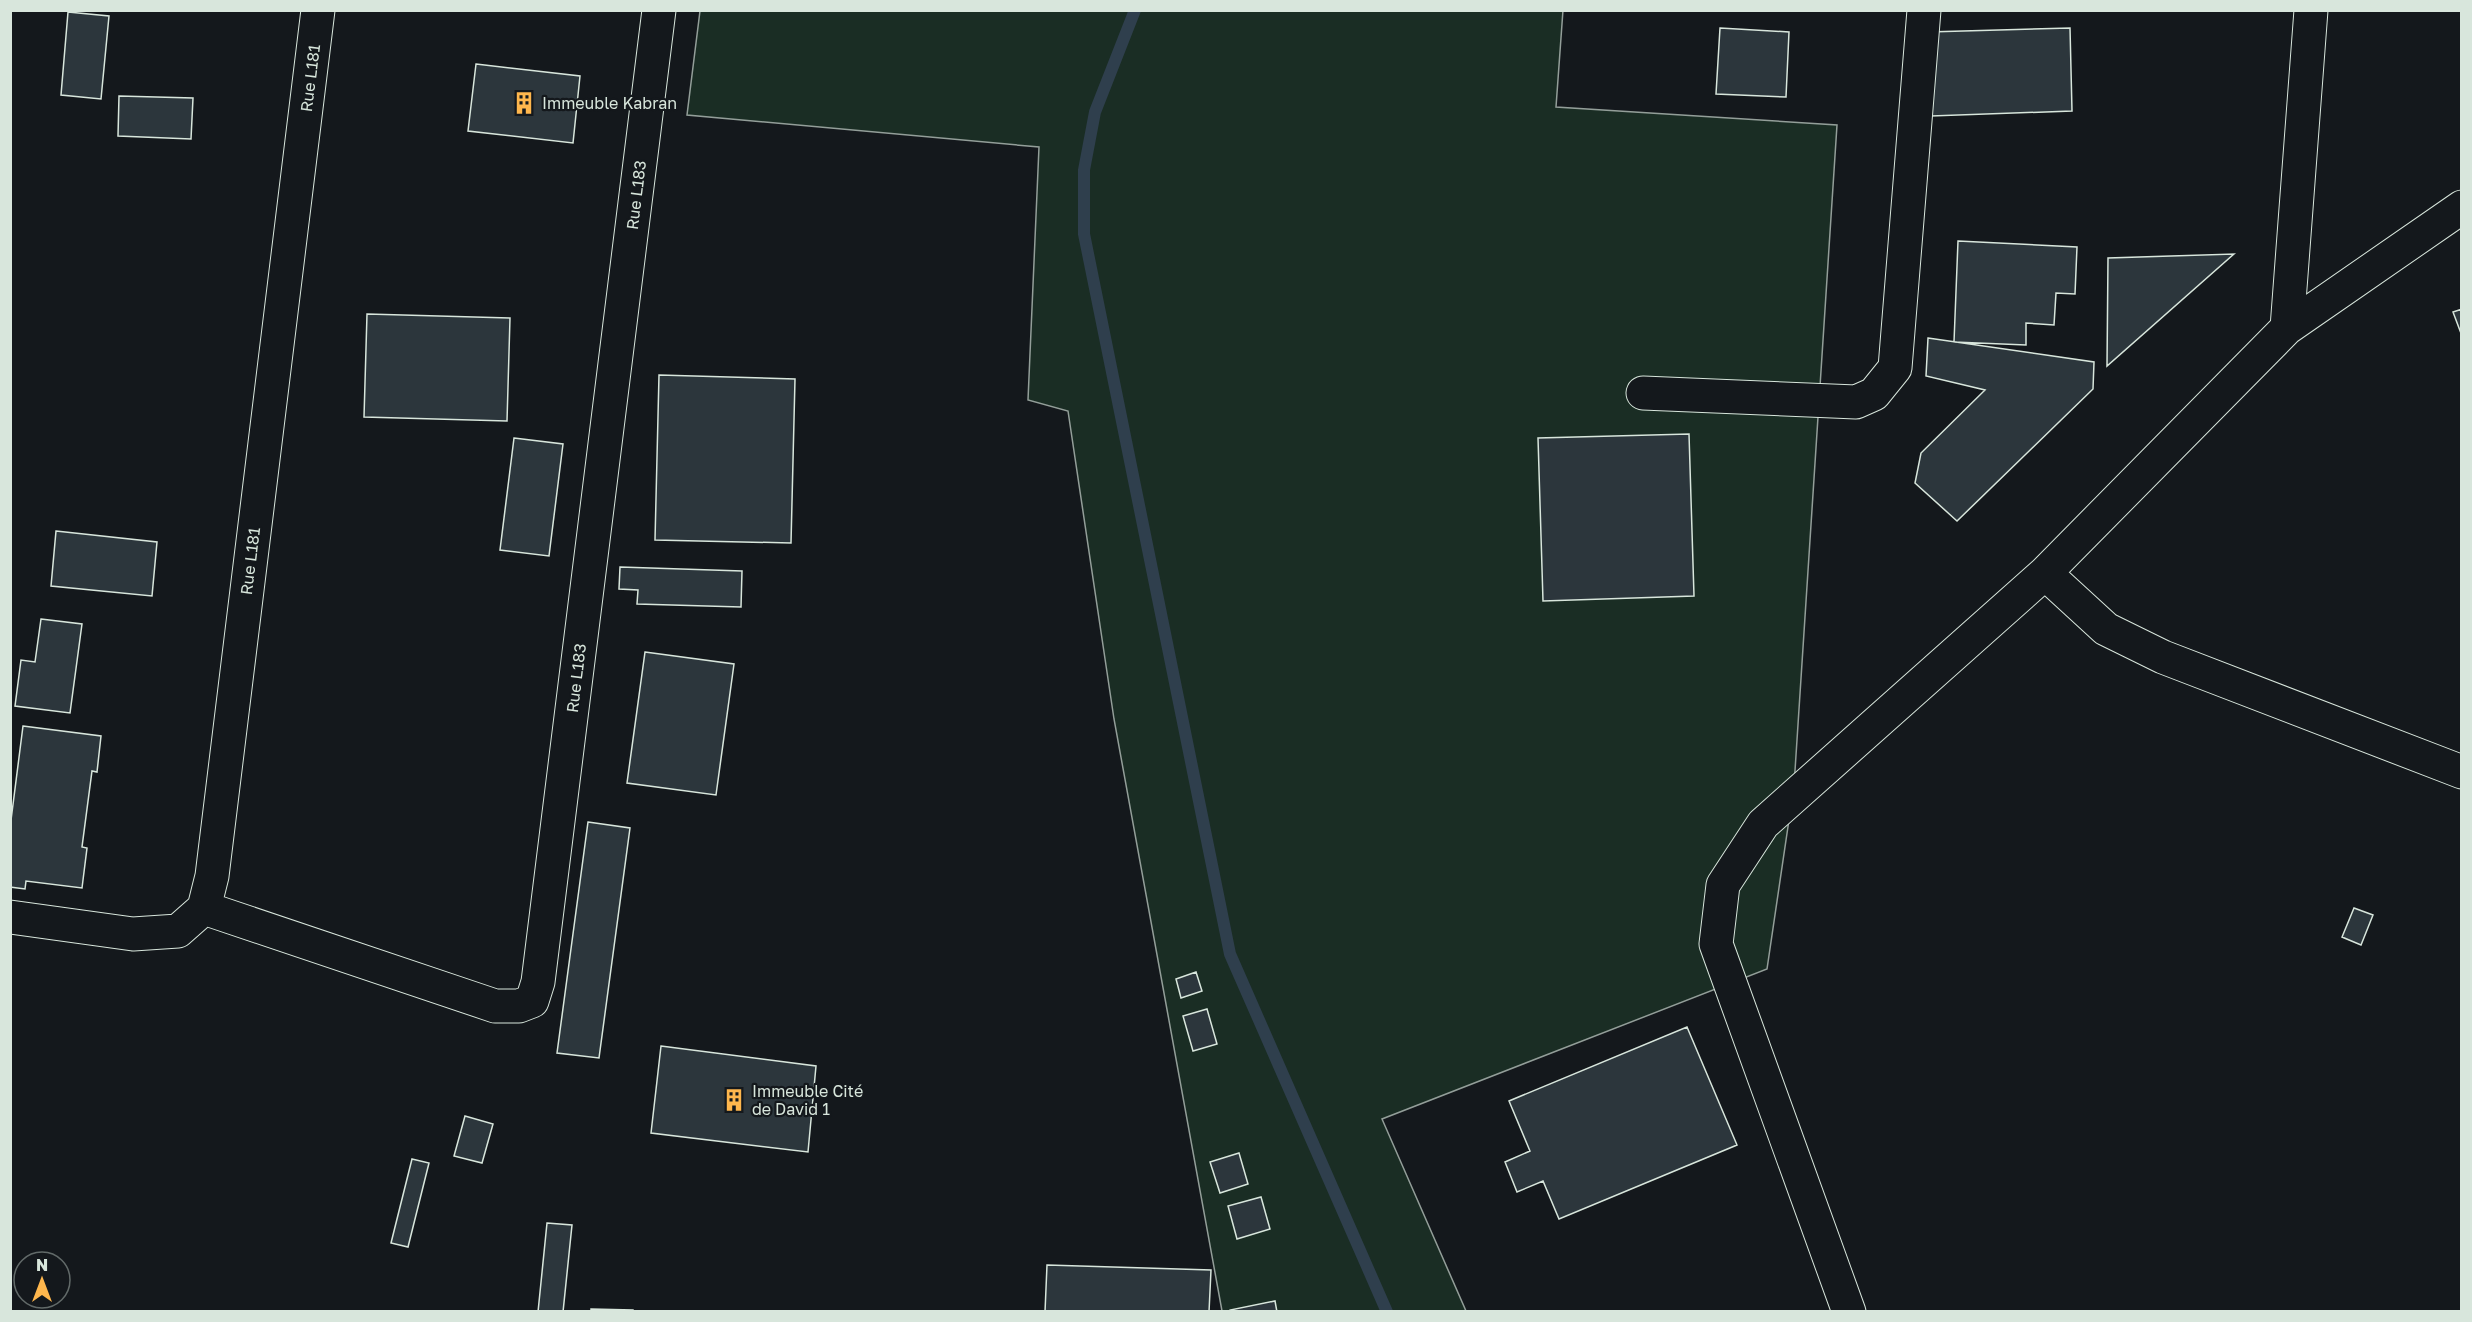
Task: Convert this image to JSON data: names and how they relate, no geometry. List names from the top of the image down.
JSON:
{
  "streets": {
    "street": ["Rue L181", "Rue L183"]
  },
  "crossings": [
    ["Rue L181", "Rue L183"]
  ],
  "places": {
    "building": ["Immeuble Kabran", "Immeuble Cité de David 1"]
  },
  "north": "top"
}
